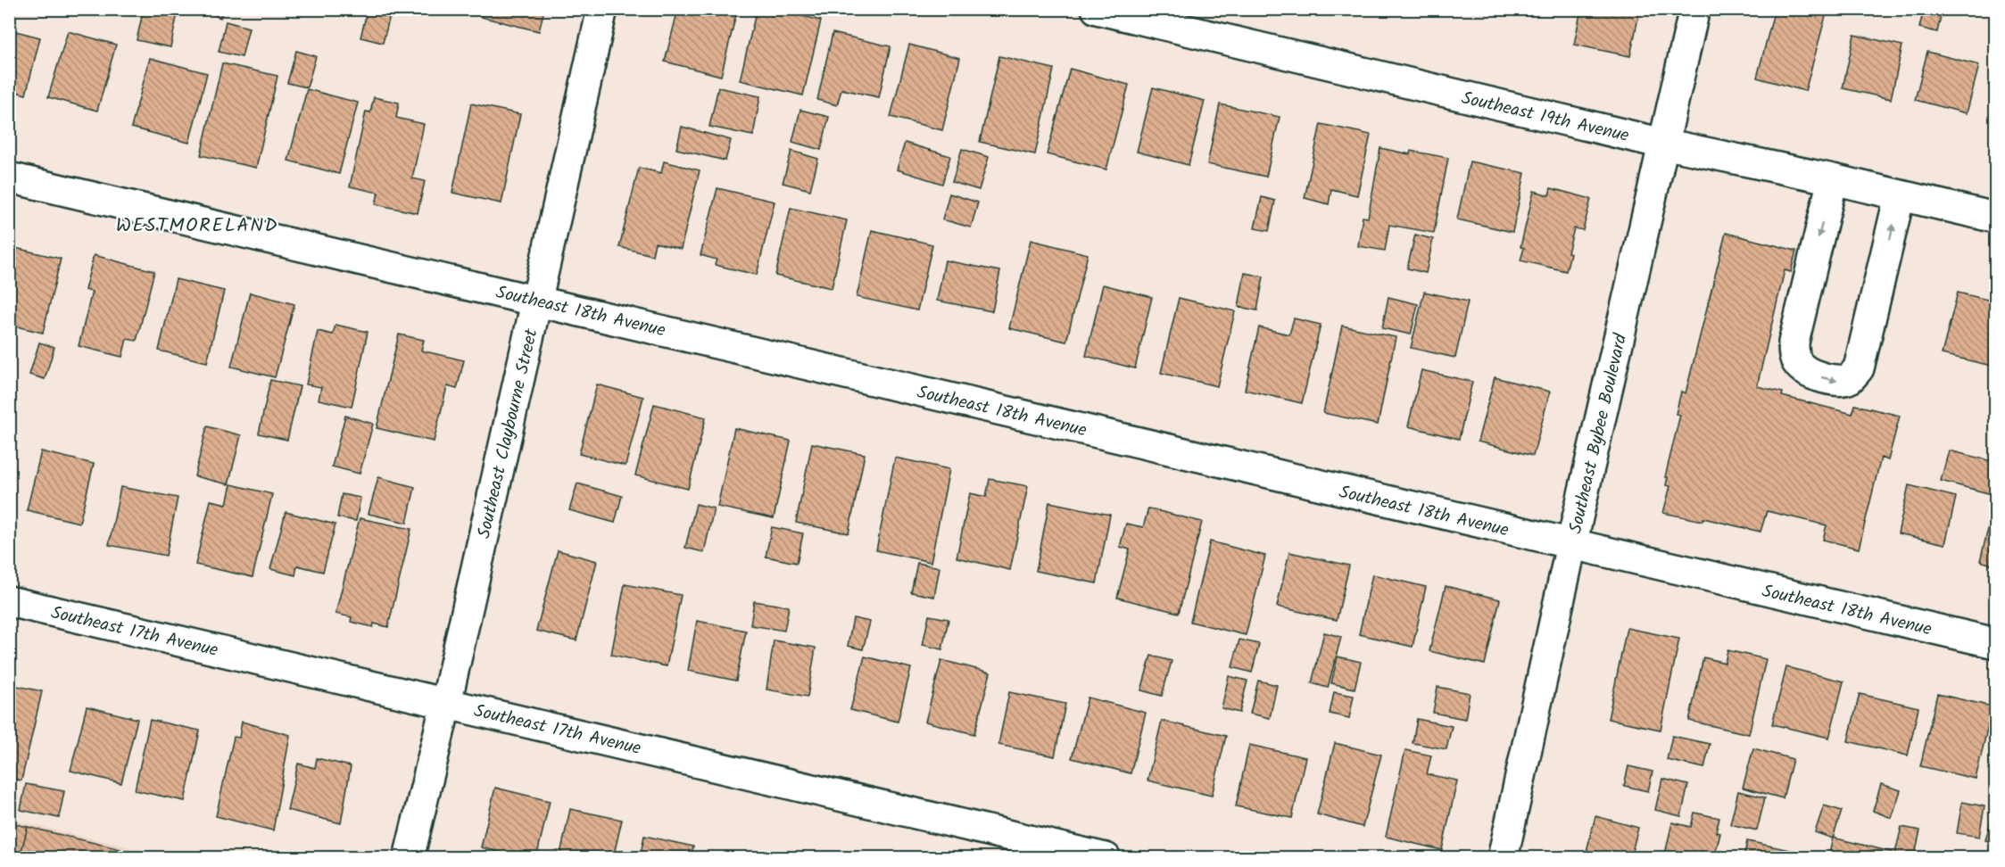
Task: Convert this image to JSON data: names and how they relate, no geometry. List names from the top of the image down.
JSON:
{
  "streets": {
    "street": [
      "Southeast 19th Avenue",
      "Southeast 18th Avenue",
      "Southeast Claybourne Street",
      "Southeast Bybee Boulevard",
      "Southeast 17th Avenue"
    ]
  },
  "crossings": [
    ["Southeast 19th Avenue", "Southeast Bybee Boulevard"],
    ["Southeast 18th Avenue", "Southeast Claybourne Street"],
    ["Southeast 18th Avenue", "Southeast Bybee Boulevard"],
    ["Southeast Claybourne Street", "Southeast 17th Avenue"]
  ],
  "districts": ["WESTMORELAND"]
}
